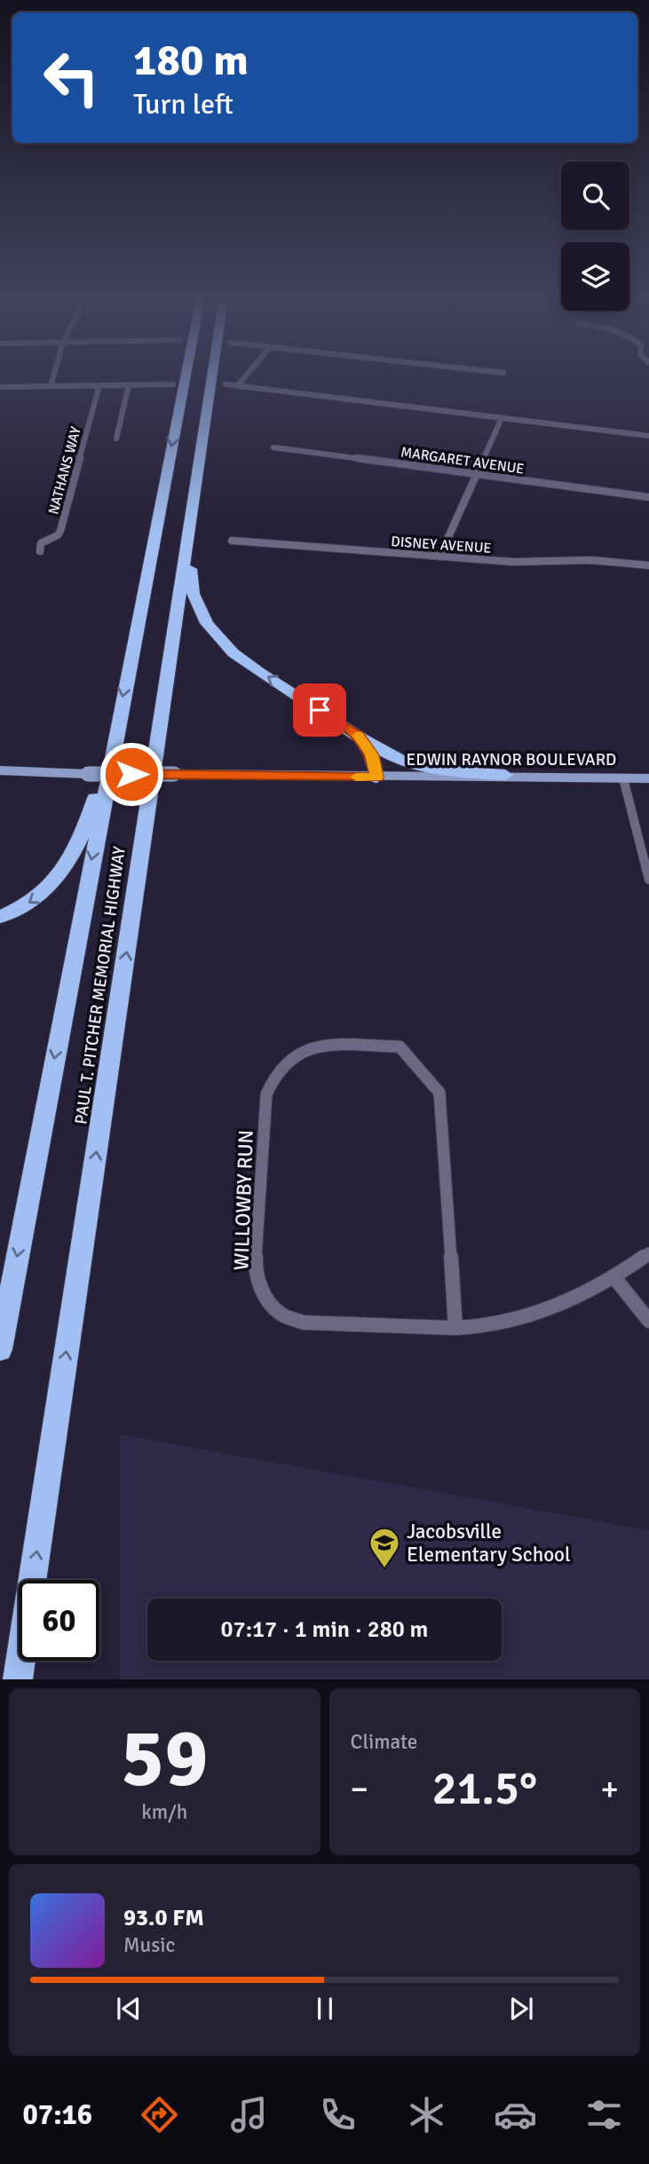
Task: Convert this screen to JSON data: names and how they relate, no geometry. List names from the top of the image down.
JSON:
{
  "streets": {
    "highway": ["PAUL T. PITCHER MEMORIAL HIGHWAY"],
    "main road": ["EDWIN RAYNOR BOULEVARD"],
    "street": [
      "MARGARET AVENUE",
      "NATHANS WAY",
      "DISNEY AVENUE",
      "WILLOWBY RUN"
    ]
  },
  "places": {
    "school or university": ["Jacobsville Elementary School"]
  },
  "page": {
    "turn": ["180 m", "Turn left"],
    "limit": "60",
    "trip": "07:17 · 1 min · 280 m",
    "tile": [
      ["59", "km/h"],
      "Climate"
    ],
    "heat": ["−", "21.5°", "+"],
    "song": ["93.0 FM", "Music"],
    "tabs": "07:16"
  }
}
